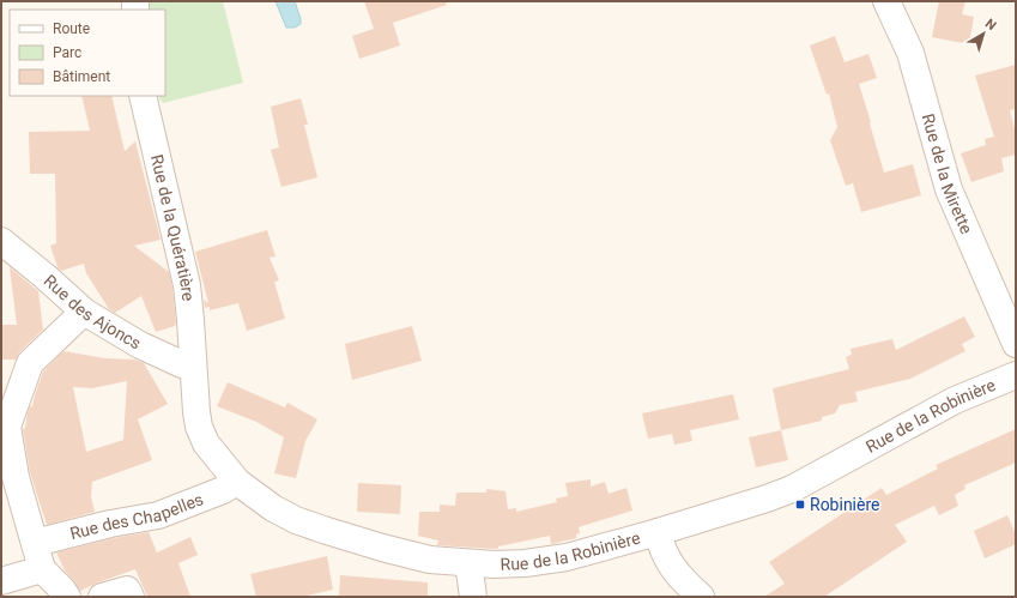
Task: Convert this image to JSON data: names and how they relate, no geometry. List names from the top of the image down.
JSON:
{
  "streets": {
    "street": [
      "Rue de la Mirette",
      "Rue de la Quératière",
      "Rue des Ajoncs",
      "Rue de la Robinière",
      "Rue des Chapelles"
    ]
  },
  "crossings": [
    ["Rue de la Quératière", "Rue des Ajoncs"],
    ["Rue de la Quératière", "Rue de la Robinière"],
    ["Rue des Ajoncs", "Rue de la Robinière"],
    ["Rue de la Robinière", "Rue des Chapelles"]
  ],
  "places": {
    "transit": ["Robinière"]
  },
  "legend": ["Route", "Parc", "Bâtiment"],
  "north": "top right"
}
